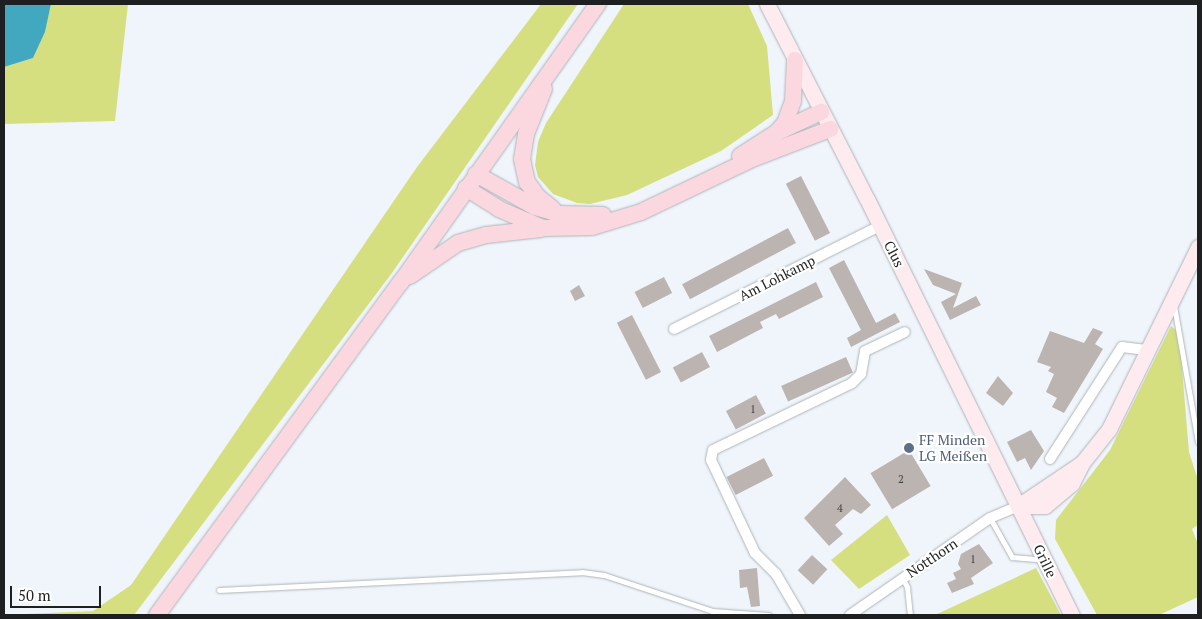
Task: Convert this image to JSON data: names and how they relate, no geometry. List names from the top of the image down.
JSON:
{
  "streets": {
    "main road": ["Clus", "Grille"],
    "street": ["Am Lohkamp", "Notthorn"]
  },
  "crossings": [
    ["Clus", "Am Lohkamp"],
    ["Clus", "Notthorn"],
    ["Clus", "Grille"],
    ["Notthorn", "Grille"]
  ],
  "places": ["FF Minden LG Meißen"],
  "house_numbers": [
    "1",
    "2",
    "4",
    "1"
  ],
  "scale_bar": "50 m"
}
